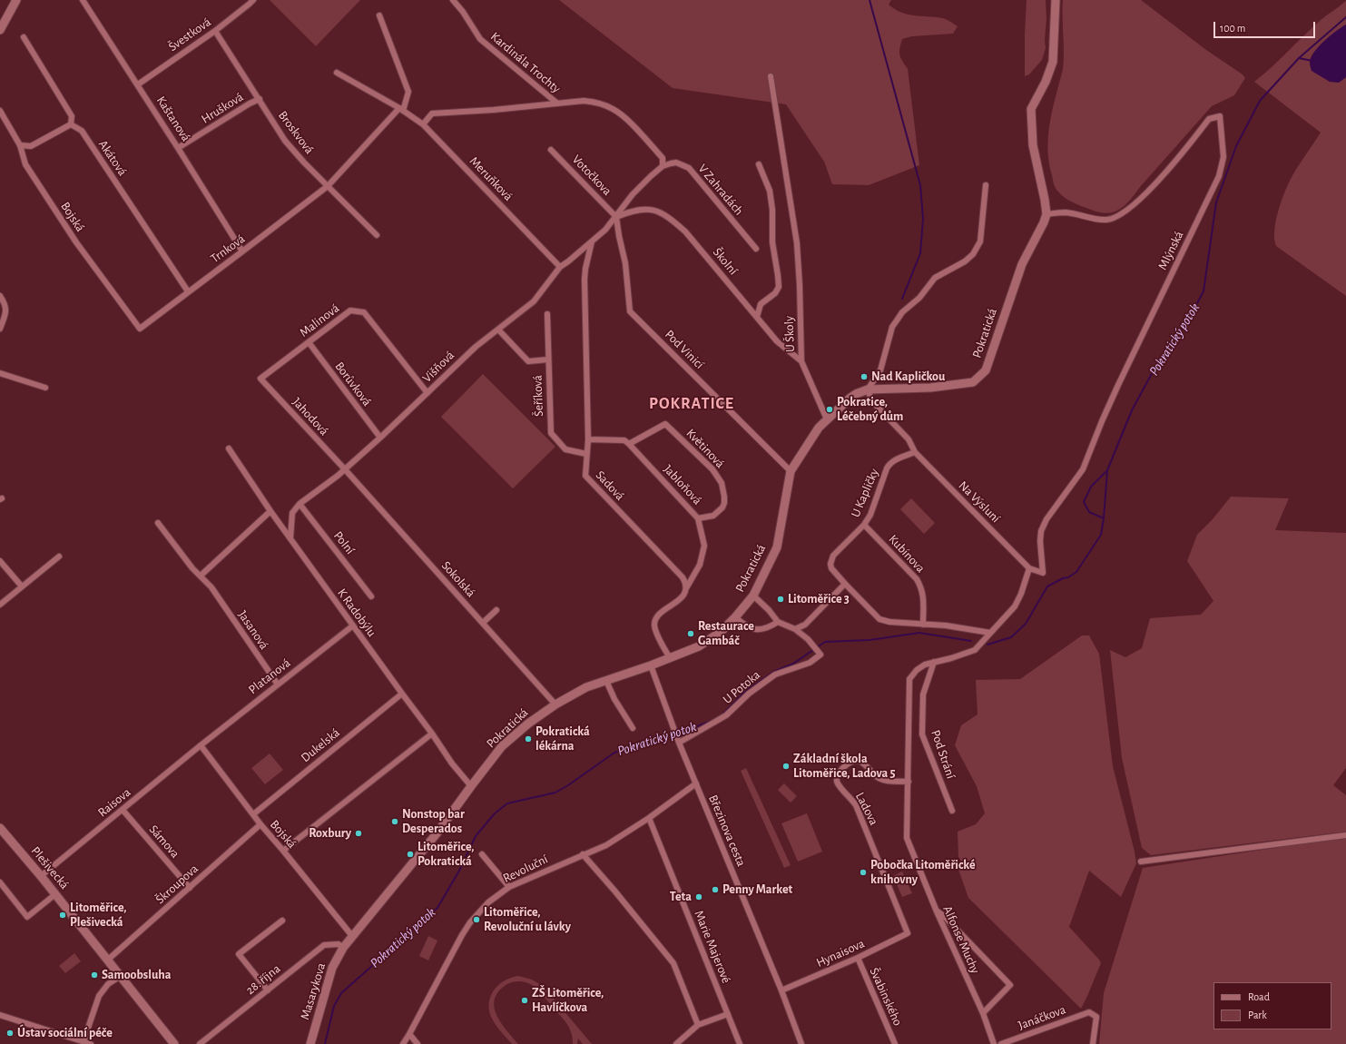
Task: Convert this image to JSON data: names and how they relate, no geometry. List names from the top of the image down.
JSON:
{
  "streets": {
    "street": [
      "Švestková",
      "Kardinála Trochty",
      "Hrušková",
      "Kaštanová",
      "Broskvová",
      "Akátová",
      "Votočkova",
      "Meruňková",
      "V Zahradách",
      "Bojská",
      "Trnková",
      "Mlýnská",
      "Školní",
      "Malinová",
      "Pokratická",
      "U Školy",
      "Pod Vinicí",
      "Višňová",
      "Borůvková",
      "Šeříková",
      "Jahodová",
      "Květinová",
      "Jabloňová",
      "Sadová",
      "U Kapličky",
      "Na Výsluní",
      "Polní",
      "Kubínova",
      "Sokolská",
      "K Radobýlu",
      "Jasanová",
      "Platanová",
      "U Potoka",
      "Dukelská",
      "Pod Strání",
      "Raisova",
      "Ladova",
      "Březinova cesta",
      "Sámova",
      "Plešivecká",
      "Revoluční",
      "Škroupova",
      "Alfonse Muchy",
      "Marie Majerové",
      "Hynaisova",
      "28. října",
      "Masarykova",
      "Švabinského",
      "Janáčkova"
    ]
  },
  "crossings": [
    ["Švestková", "Kaštanová"],
    ["Švestková", "Broskvová"],
    ["Kardinála Trochty", "V Zahradách"],
    ["Hrušková", "Kaštanová"],
    ["Hrušková", "Broskvová"],
    ["Kaštanová", "Trnková"],
    ["Broskvová", "Trnková"],
    ["Akátová", "Trnková"],
    ["Votočkova", "Školní"],
    ["Votočkova", "Pod Vinicí"],
    ["Votočkova", "Višňová"],
    ["Meruňková", "Trnková"],
    ["Meruňková", "Višňová"],
    ["Bojská", "Trnková"],
    ["Bojská", "Pokratická"],
    ["Bojská", "Platanová"],
    ["Bojská", "Dukelská"],
    ["Bojská", "Raisova"],
    ["Bojská", "Škroupova"],
    ["Mlýnská", "Pokratická"],
    ["Mlýnská", "Na Výsluní"],
    ["Školní", "U Školy"],
    ["Školní", "Pod Vinicí"],
    ["Školní", "Višňová"],
    ["Malinová", "Višňová"],
    ["Malinová", "Borůvková"],
    ["Malinová", "Jahodová"],
    ["Pokratická", "U Školy"],
    ["Pokratická", "Pod Vinicí"],
    ["Pokratická", "Na Výsluní"],
    ["Pokratická", "Sokolská"],
    ["Pokratická", "K Radobýlu"],
    ["Pokratická", "Březinova cesta"],
    ["Pokratická", "28. října"],
    ["Pokratická", "Masarykova"],
    ["Pod Vinicí", "Višňová"],
    ["Višňová", "Borůvková"],
    ["Višňová", "Jahodová"],
    ["Višňová", "Sadová"],
    ["Višňová", "Polní"],
    ["Višňová", "Sokolská"],
    ["Višňová", "K Radobýlu"],
    ["Šeříková", "Sadová"],
    ["Jahodová", "Sokolská"],
    ["Květinová", "Jabloňová"],
    ["Jabloňová", "Sadová"],
    ["U Kapličky", "Na Výsluní"],
    ["U Kapličky", "Kubínova"],
    ["K Radobýlu", "Platanová"],
    ["K Radobýlu", "Dukelská"],
    ["Jasanová", "Platanová"],
    ["Platanová", "Raisova"],
    ["U Potoka", "Březinova cesta"],
    ["Pod Strání", "Alfonse Muchy"],
    ["Raisova", "Sámova"],
    ["Raisova", "Plešivecká"],
    ["Ladova", "Alfonse Muchy"],
    ["Ladova", "Hynaisova"],
    ["Březinova cesta", "Revoluční"],
    ["Březinova cesta", "Hynaisova"],
    ["Sámova", "Škroupova"],
    ["Plešivecká", "Škroupova"],
    ["Revoluční", "Marie Majerové"],
    ["Hynaisova", "Švabinského"],
    ["28. října", "Masarykova"]
  ],
  "districts": ["POKRATICE"],
  "water": ["Pokratický potok"],
  "places": [
    "Nad Kapličkou",
    "Pokratice, Léčebný dům",
    "Litoměřice 3",
    "Restaurace Gambáč",
    "Pokratická lékárna",
    "Základní škola Litoměřice, Ladova 5",
    "Nonstop bar Desperados",
    "Roxbury",
    "Litoměřice, Pokratická",
    "Pobočka Litoměřické knihovny",
    "Penny Market",
    "Teta",
    "Litoměřice, Plešivecká",
    "Litoměřice, Revoluční u lávky",
    "Samoobsluha",
    "ZŠ Litoměřice, Havlíčkova",
    "Ústav sociální péče"
  ],
  "legend": ["Road", "Park"],
  "scale_bar": "100 m"
}
